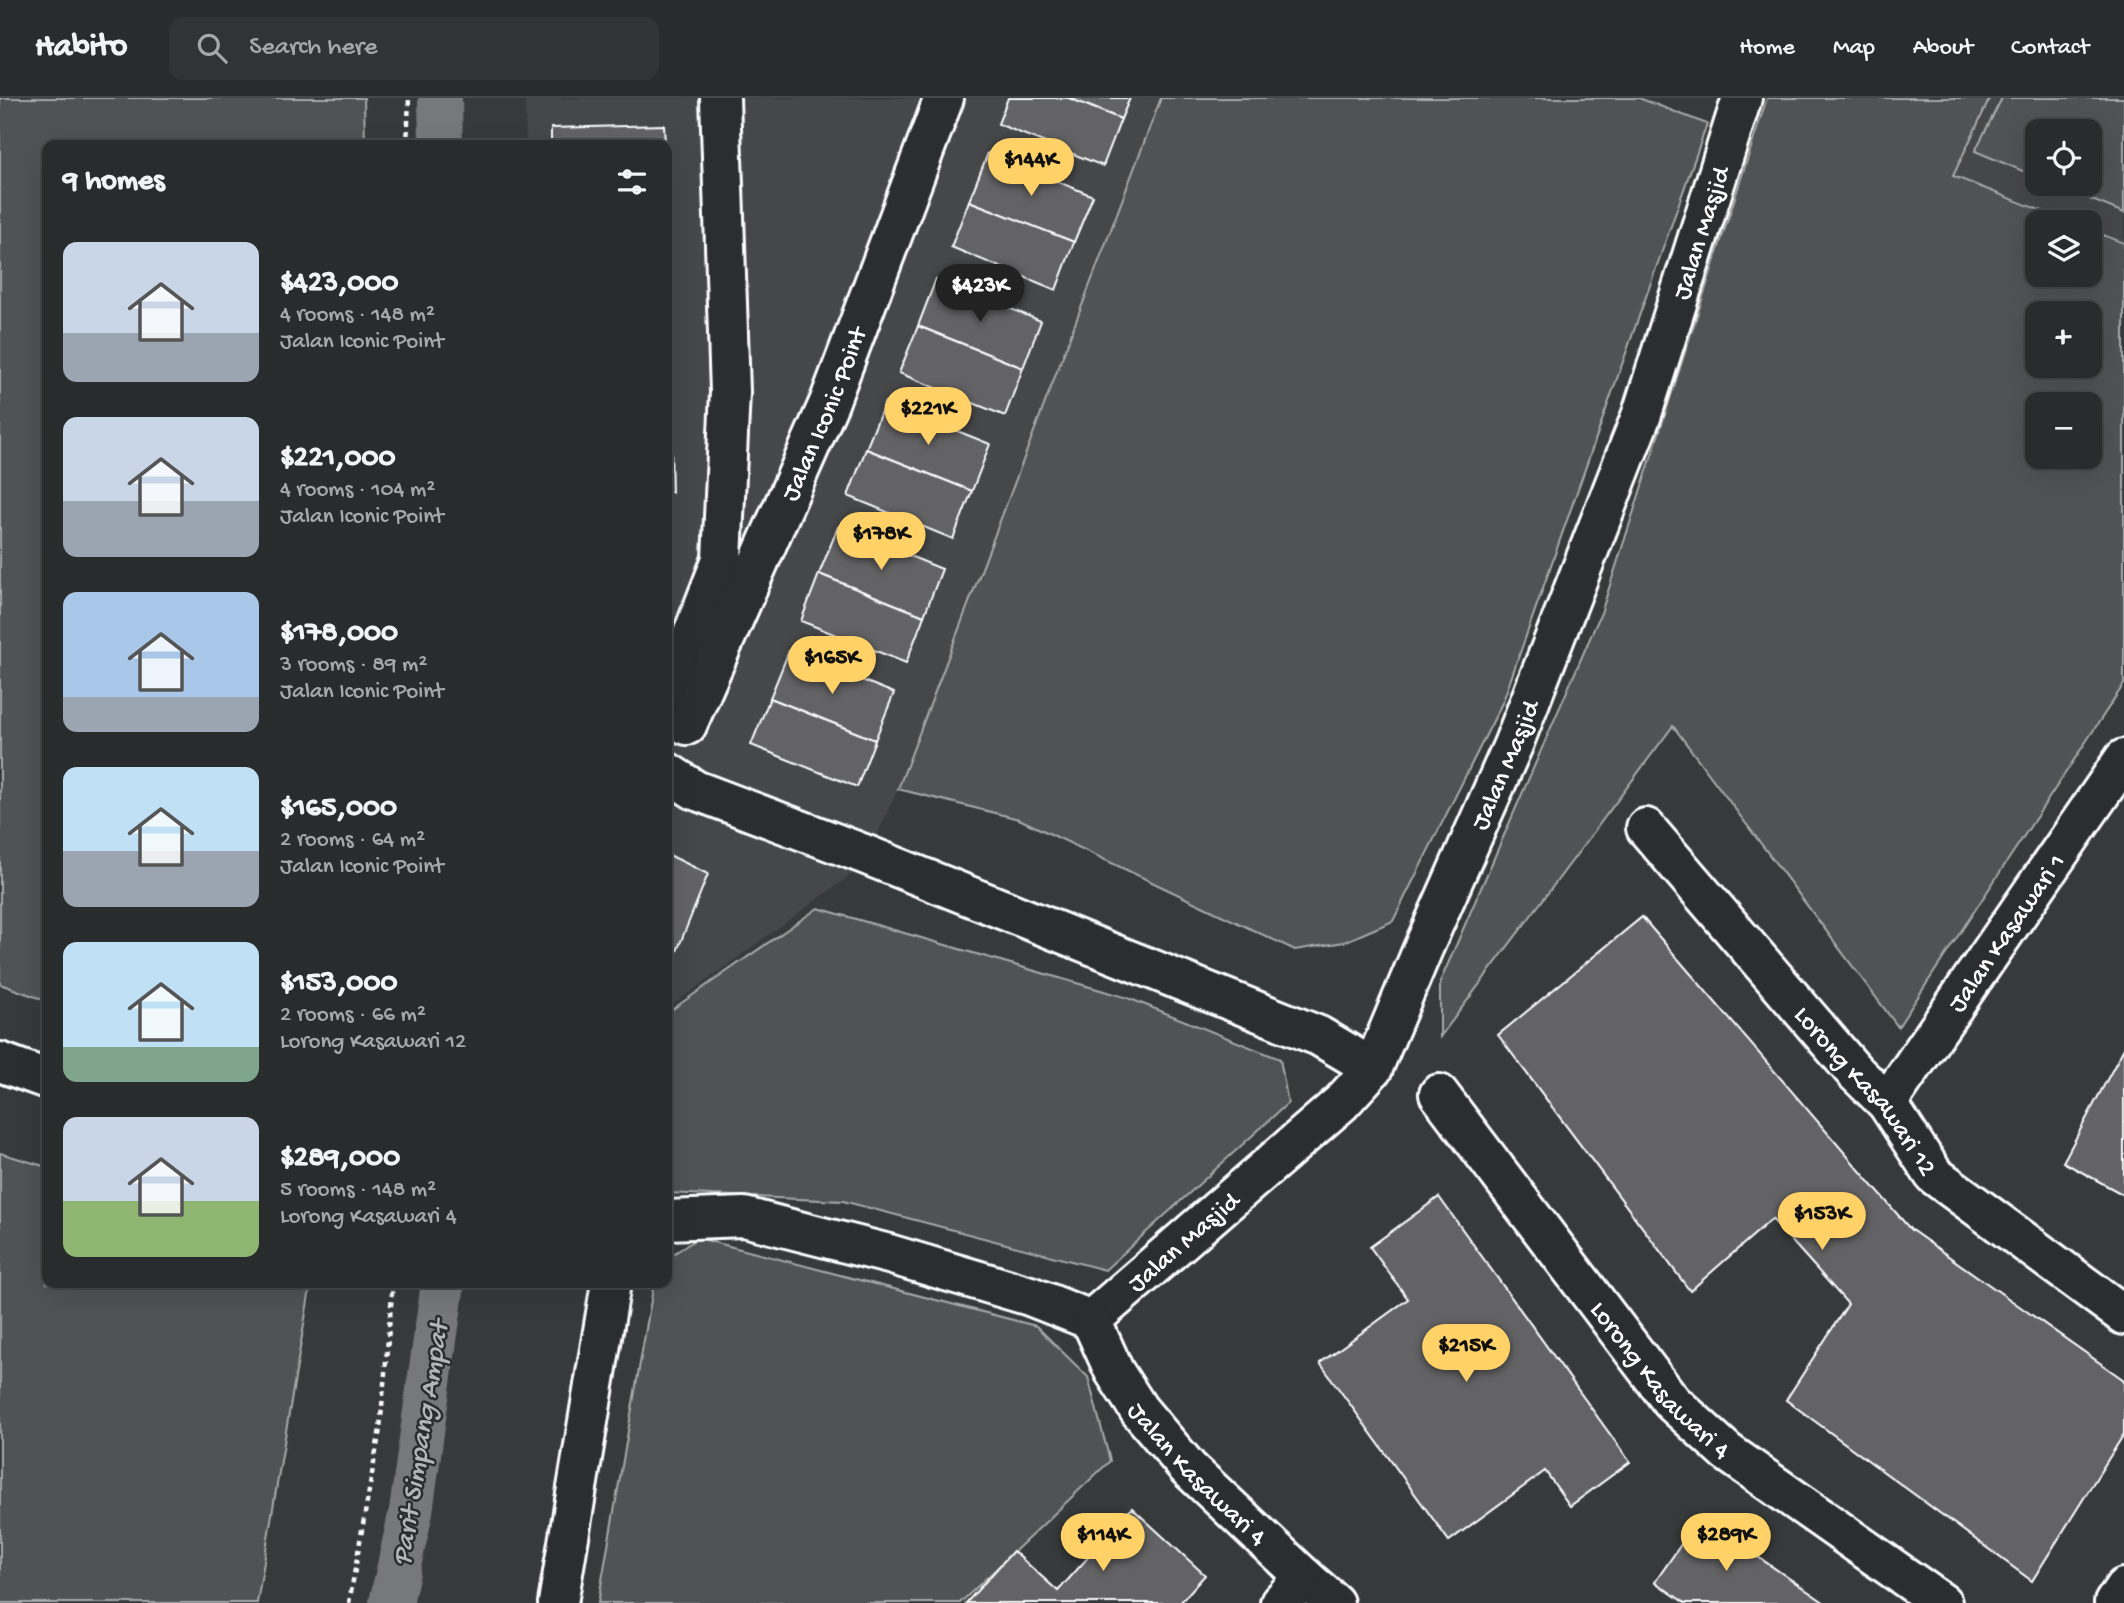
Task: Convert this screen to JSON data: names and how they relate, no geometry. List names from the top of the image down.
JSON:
{
  "streets": {
    "street": [
      "Jalan Masjid",
      "Jalan Iconic Point",
      "Jalan Kasawari 1",
      "Lorong Kasawari 12",
      "Lorong Kasawari 4",
      "Jalan Kasawari 4"
    ]
  },
  "crossings": [
    ["Jalan Masjid", "Jalan Kasawari 4"],
    ["Jalan Kasawari 1", "Lorong Kasawari 12"]
  ],
  "water": ["Parit Simpang Ampat"],
  "page": {
    "header": "Habito",
    "search": "Search here",
    "nav": [
      "Home",
      "Map",
      "About",
      "Contact"
    ],
    "map_buttons": ["+", "−"],
    "price": [
      "$144K",
      "$423K",
      "$221K",
      "$178K",
      "$165K",
      "$153K",
      "$215K",
      "$114K",
      "$289K"
    ],
    "heading": "9 homes",
    "list": [
      {
        "name": "$423,000",
        "note": "4 rooms · 148 m² · Jalan Iconic Point"
      },
      {
        "name": "$221,000",
        "note": "4 rooms · 104 m² · Jalan Iconic Point"
      },
      {
        "name": "$178,000",
        "note": "3 rooms · 89 m² · Jalan Iconic Point"
      },
      {
        "name": "$165,000",
        "note": "2 rooms · 64 m² · Jalan Iconic Point"
      },
      {
        "name": "$153,000",
        "note": "2 rooms · 66 m² · Lorong Kasawari 12"
      },
      {
        "name": "$289,000",
        "note": "5 rooms · 148 m² · Lorong Kasawari 4"
      }
    ]
  }
}
